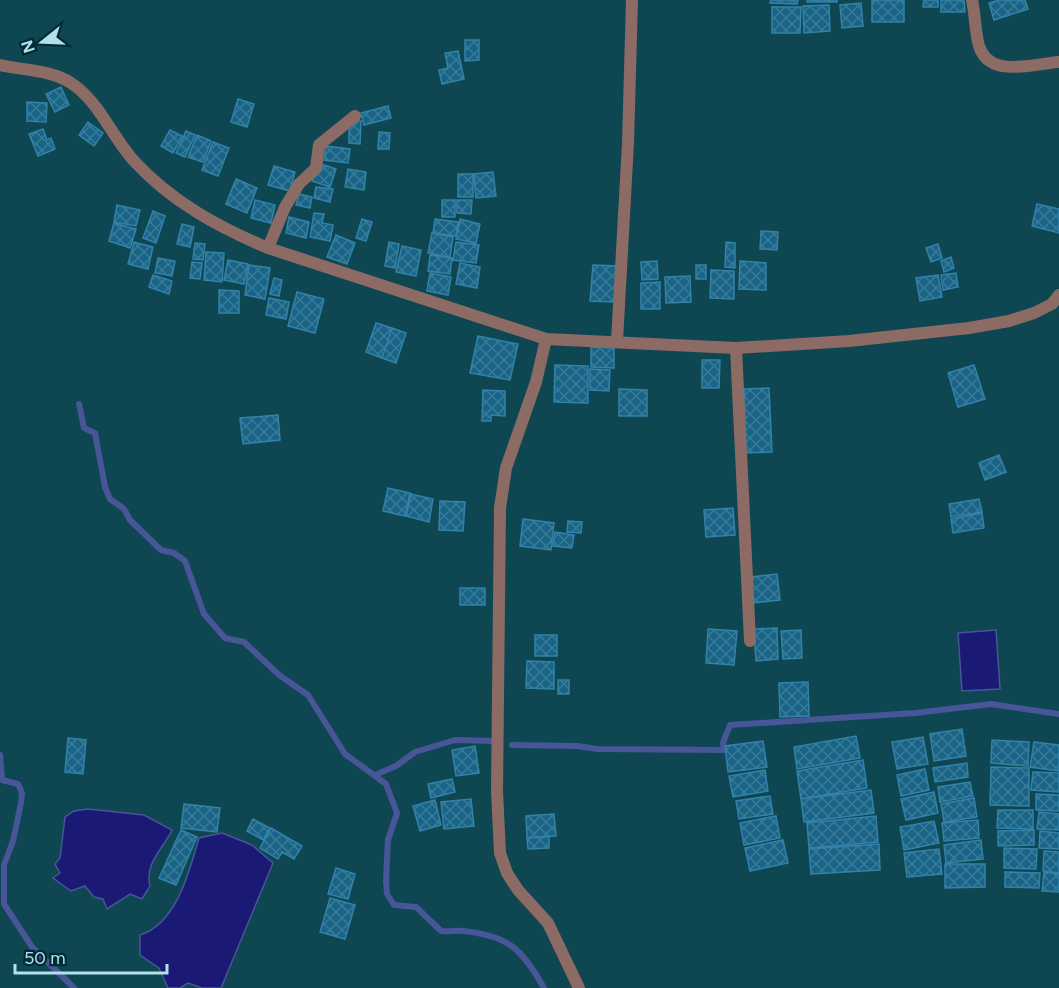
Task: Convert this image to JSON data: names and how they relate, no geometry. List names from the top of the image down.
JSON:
{
  "scale_bar": "50 m",
  "north": "left"
}
